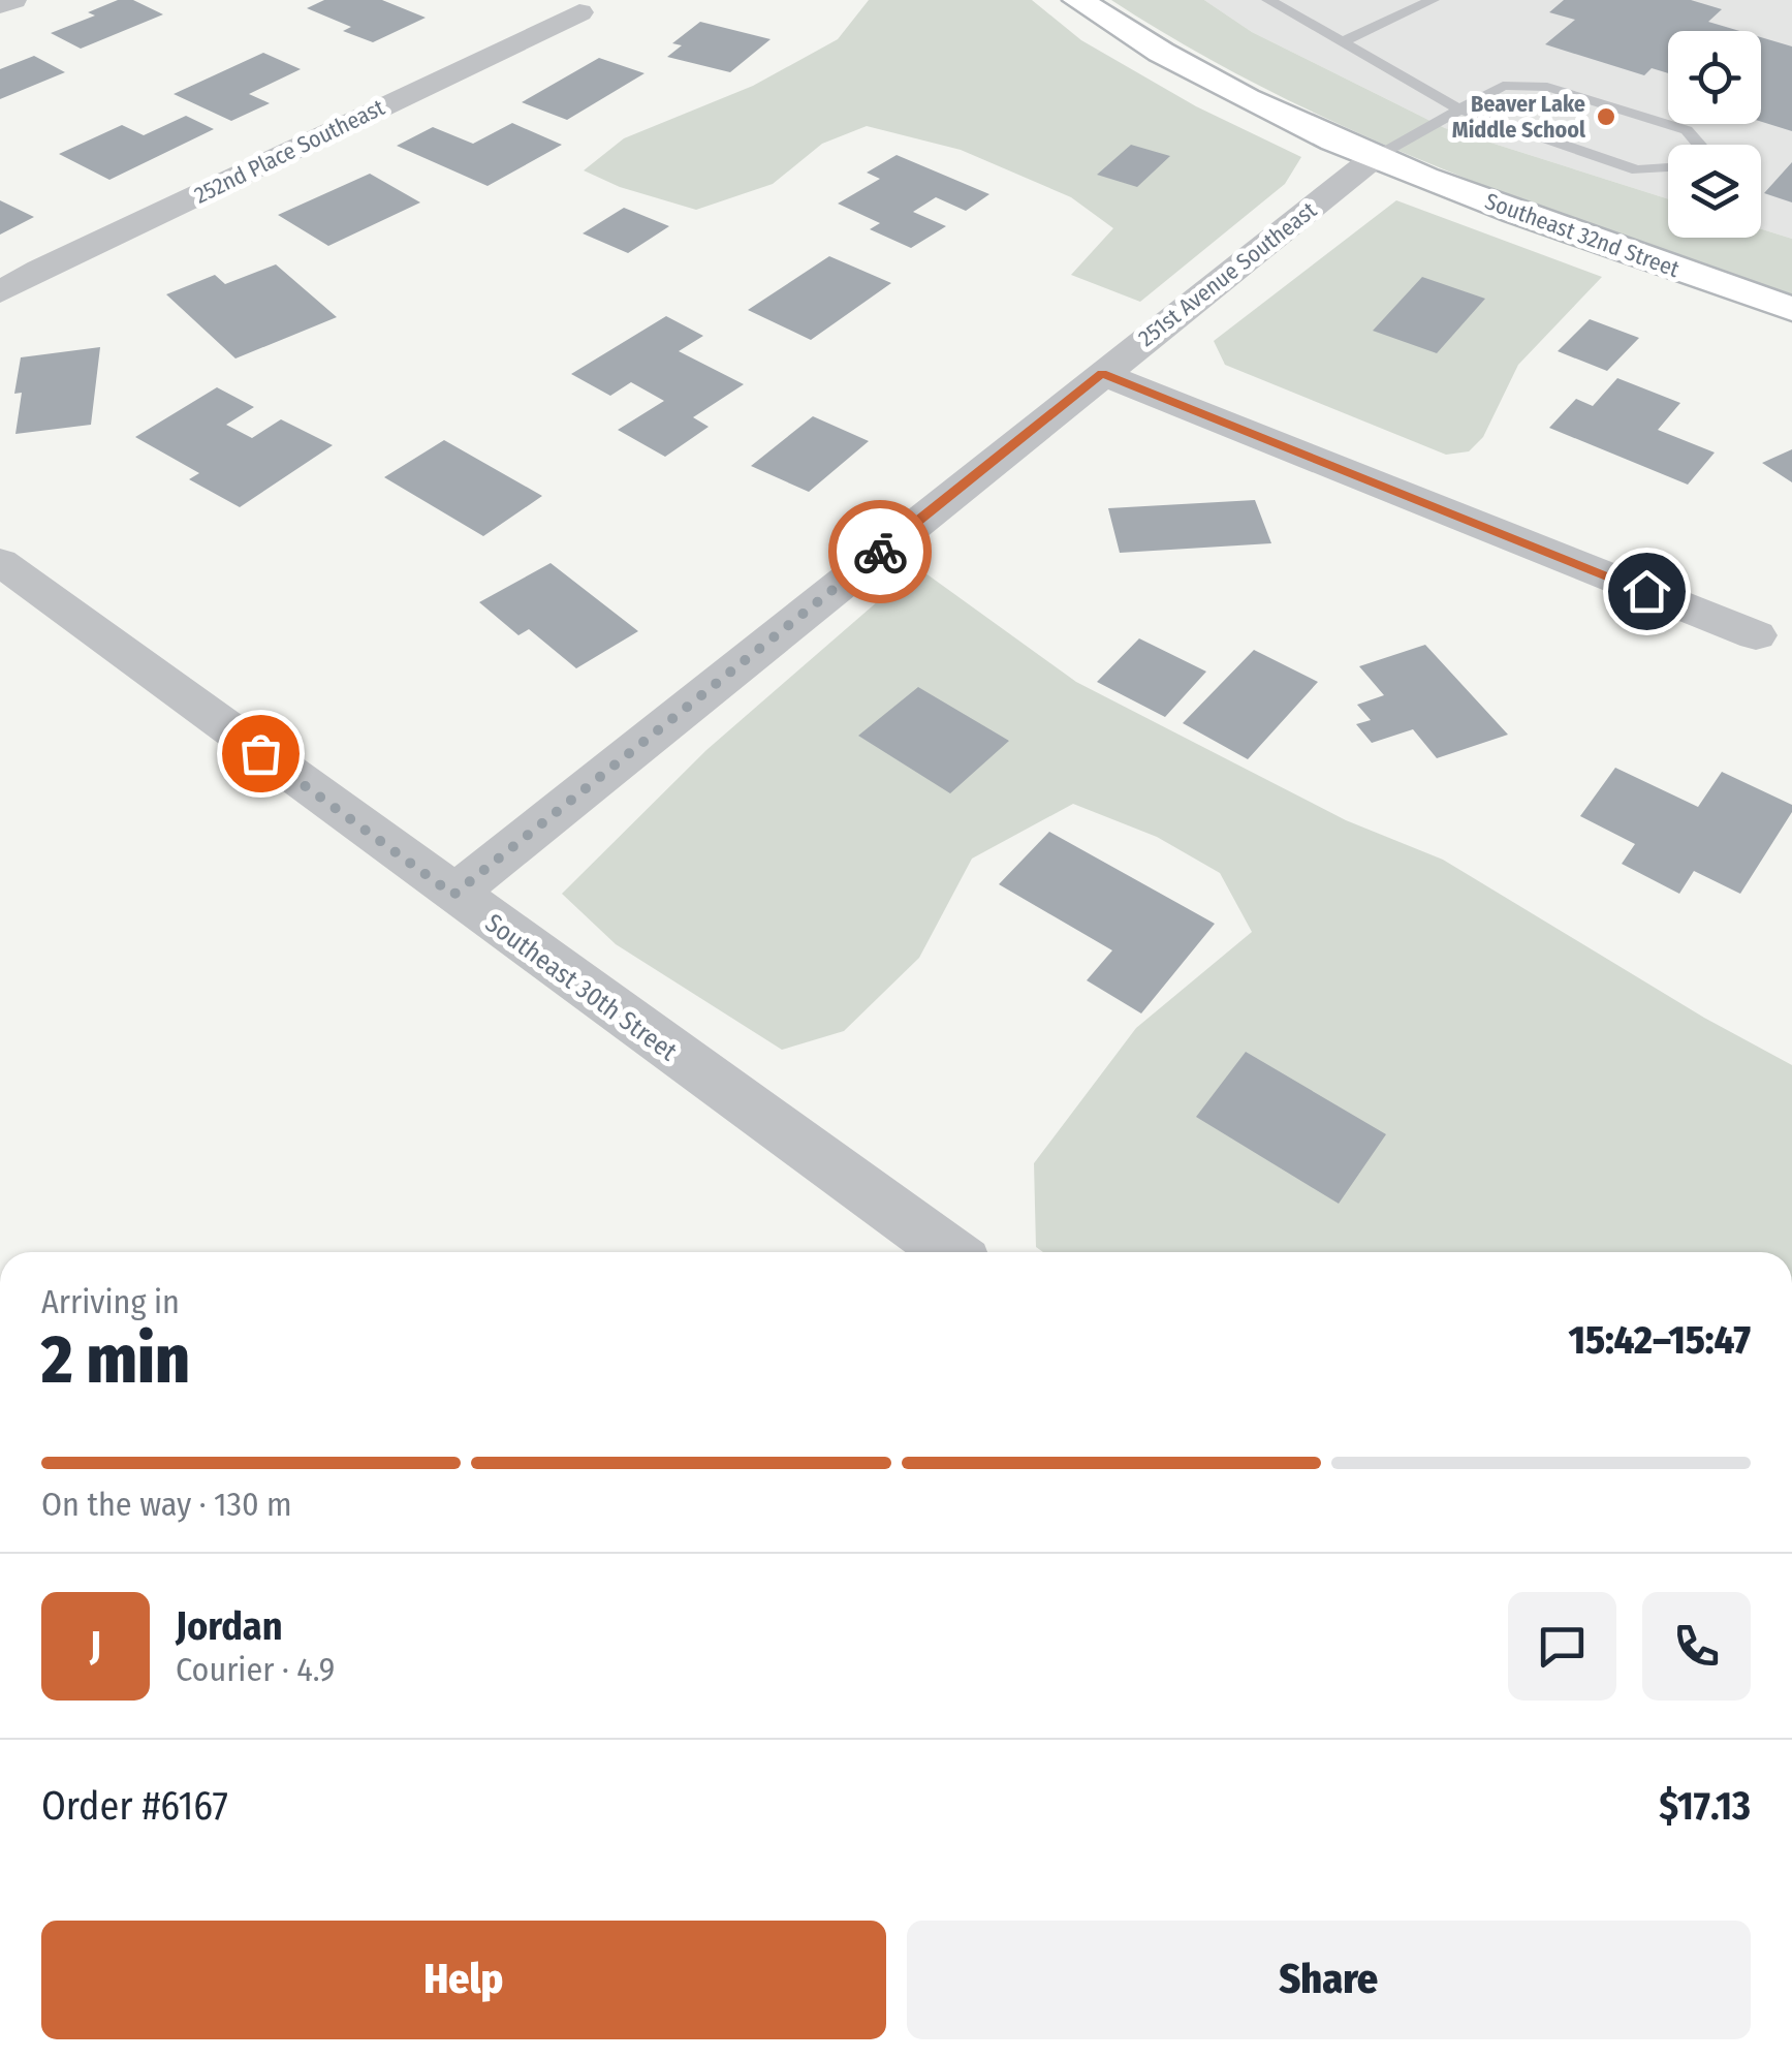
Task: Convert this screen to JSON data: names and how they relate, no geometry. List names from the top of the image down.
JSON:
{
  "streets": {
    "street": [
      "252nd Place Southeast",
      "Southeast 32nd Street",
      "251st Avenue Southeast",
      "Southeast 30th Street"
    ]
  },
  "crossings": [
    ["Southeast 32nd Street", "251st Avenue Southeast"],
    ["251st Avenue Southeast", "Southeast 30th Street"]
  ],
  "places": ["Beaver Lake Middle School"],
  "page": {
    "heading": ["2 min", "Arriving in", "15:42–15:47"],
    "panel": [
      "Jordan",
      "Courier · 4.9",
      "Order #6167",
      "$17.13"
    ],
    "bar": "On the way · 130 m",
    "round": "J",
    "buttons": ["Help", "Share"]
  }
}
